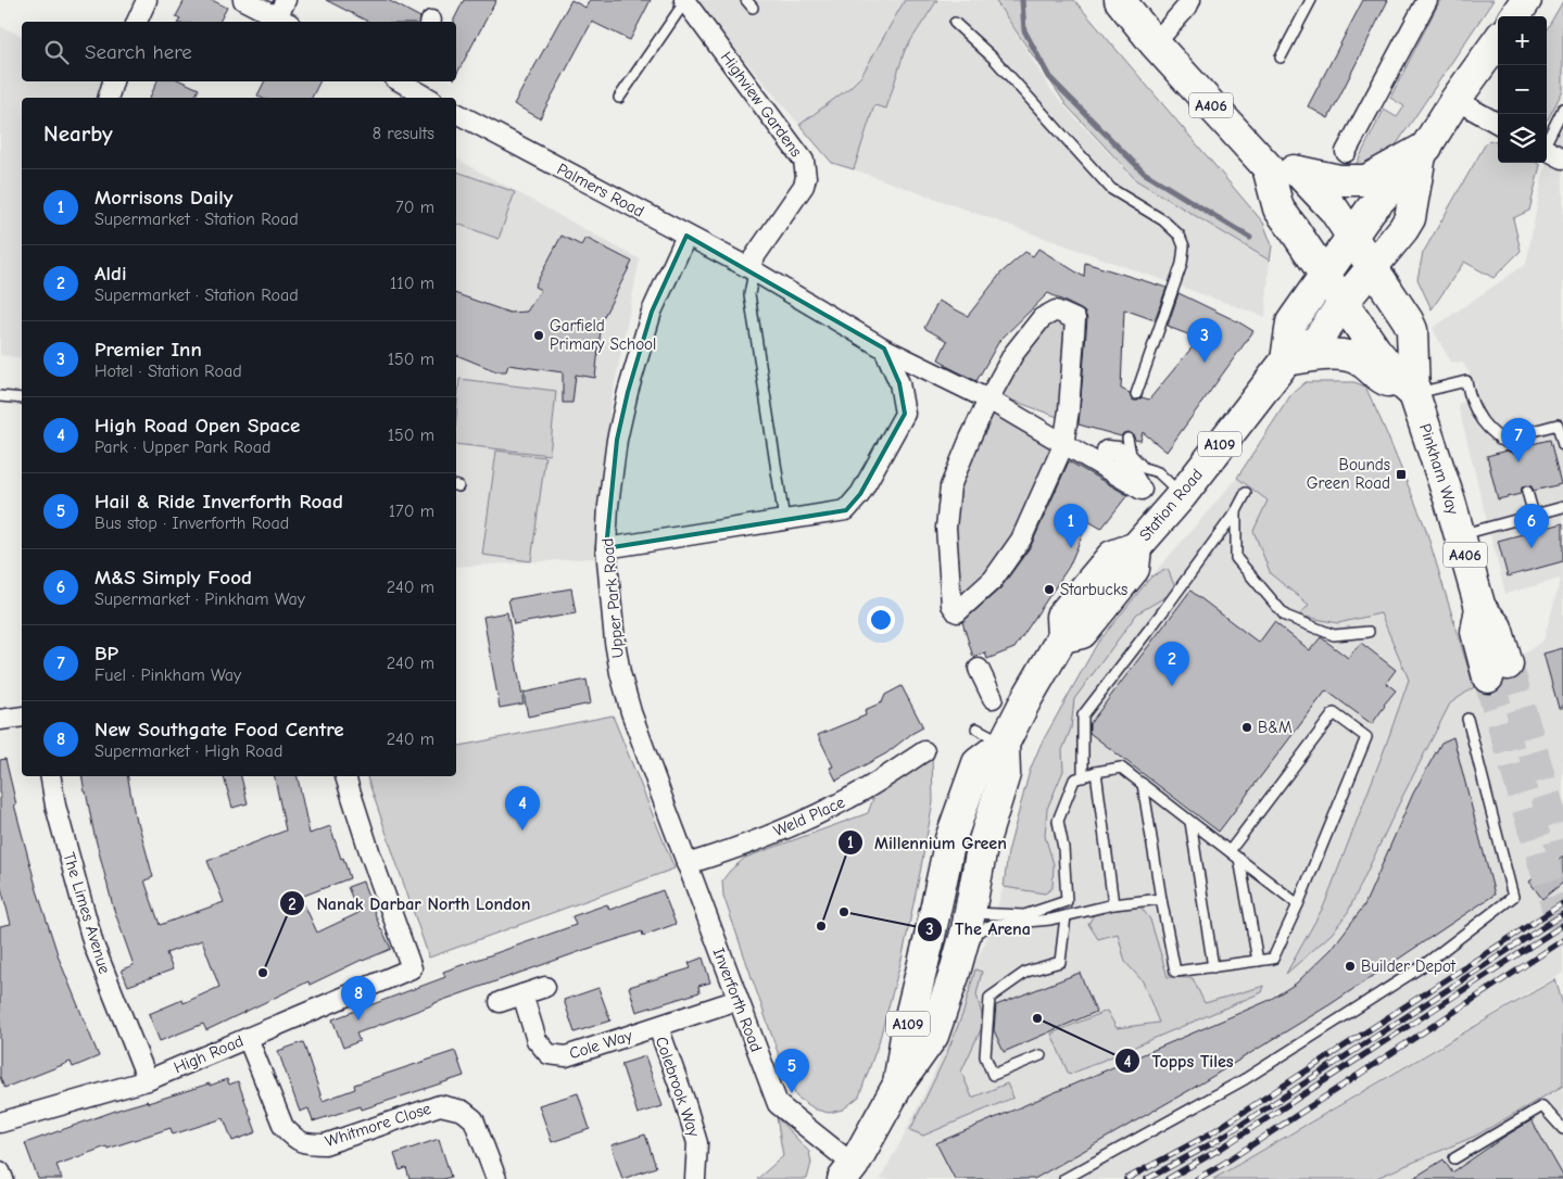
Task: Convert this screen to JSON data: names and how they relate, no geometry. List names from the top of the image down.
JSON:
{
  "streets": {
    "main road": [
      "A406",
      "A109",
      "Pinkham Way",
      "Station Road"
    ],
    "street": [
      "Highview Gardens",
      "Palmers Road",
      "Upper Park Road",
      "Weld Place",
      "The Limes Avenue",
      "Inverforth Road",
      "Cole Way",
      "High Road",
      "Colebrook Way",
      "Whitmore Close"
    ]
  },
  "crossings": [
    ["Highview Gardens", "Palmers Road"],
    ["A406", "A109"],
    ["A406", "Pinkham Way"],
    ["A406", "Station Road"],
    ["Palmers Road", "Upper Park Road"],
    ["A109", "Pinkham Way"],
    ["A109", "Station Road"],
    ["Pinkham Way", "Station Road"],
    ["Station Road", "Inverforth Road"],
    ["Upper Park Road", "Weld Place"],
    ["Upper Park Road", "Inverforth Road"],
    ["Weld Place", "Inverforth Road"],
    ["The Limes Avenue", "High Road"],
    ["Inverforth Road", "Cole Way"],
    ["Cole Way", "Colebrook Way"],
    ["High Road", "Whitmore Close"]
  ],
  "places": {
    "other": [
      "Garfield Primary School",
      "Starbucks",
      "B&M",
      "The Arena",
      "Millennium Green",
      "Builder Depot",
      "Nanak Darbar North London",
      "Topps Tiles"
    ],
    "transit": ["Bounds Green Road"]
  },
  "page": {
    "map_buttons": ["+", "−"],
    "search": "Search here",
    "heading": ["Nearby", "8 results"],
    "list": [
      {
        "mark": "1",
        "name": "Morrisons Daily",
        "note": "Supermarket · Station Road",
        "value": "70 m"
      },
      {
        "mark": "2",
        "name": "Aldi",
        "note": "Supermarket · Station Road",
        "value": "110 m"
      },
      {
        "mark": "3",
        "name": "Premier Inn",
        "note": "Hotel · Station Road",
        "value": "150 m"
      },
      {
        "mark": "4",
        "name": "High Road Open Space",
        "note": "Park · Upper Park Road",
        "value": "150 m"
      },
      {
        "mark": "5",
        "name": "Hail & Ride Inverforth Road",
        "note": "Bus stop · Inverforth Road",
        "value": "170 m"
      },
      {
        "mark": "6",
        "name": "M&S Simply Food",
        "note": "Supermarket · Pinkham Way",
        "value": "240 m"
      },
      {
        "mark": "7",
        "name": "BP",
        "note": "Fuel · Pinkham Way",
        "value": "240 m"
      },
      {
        "mark": "8",
        "name": "New Southgate Food Centre",
        "note": "Supermarket · High Road",
        "value": "240 m"
      }
    ],
    "pins": [
      "3",
      "7",
      "1",
      "6",
      "2",
      "4",
      "8",
      "5"
    ]
  }
}
